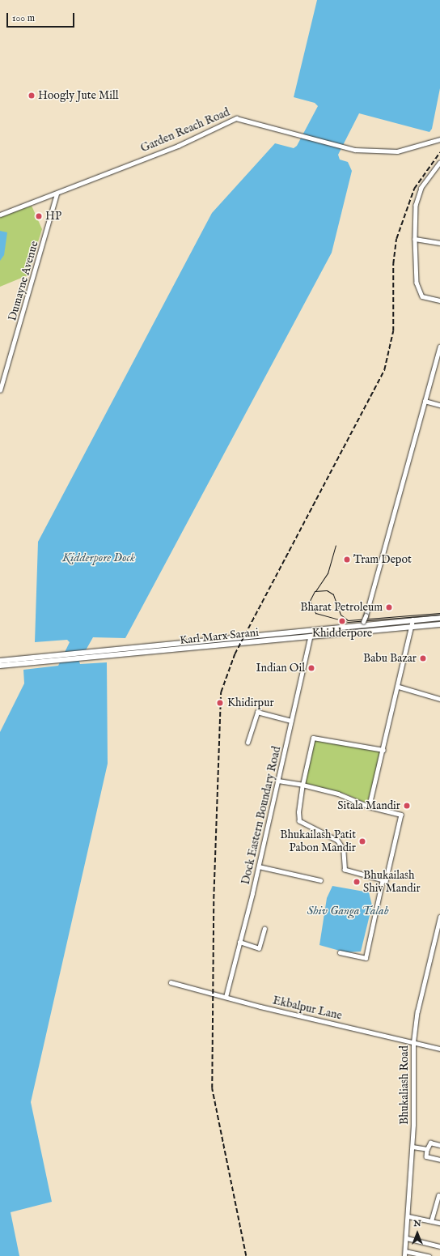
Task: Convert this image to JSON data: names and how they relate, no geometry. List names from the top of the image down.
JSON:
{
  "streets": {
    "main road": ["Karl Marx Sarani"],
    "street": [
      "Garden Reach Road",
      "Dumayne Avenue",
      "Dock Eastern Boundary Road",
      "Ekbalpur Lane",
      "Bhukaliash Road"
    ]
  },
  "crossings": [
    ["Garden Reach Road", "Dumayne Avenue"],
    ["Karl Marx Sarani", "Dock Eastern Boundary Road"],
    ["Dock Eastern Boundary Road", "Ekbalpur Lane"],
    ["Ekbalpur Lane", "Bhukaliash Road"]
  ],
  "water": ["Kidderpore Dock", "Shiv Ganga Talab"],
  "places": [
    "Hoogly Jute Mill",
    "HP",
    "Tram Depot",
    "Bharat Petroleum",
    "Khidderpore",
    "Babu Bazar",
    "Indian Oil",
    "Khidirpur",
    "Sitala Mandir",
    "Bhukailash Patit Pabon Mandir",
    "Bhukailash Shiv Mandir"
  ],
  "scale_bar": "100 m",
  "north": "top"
}
